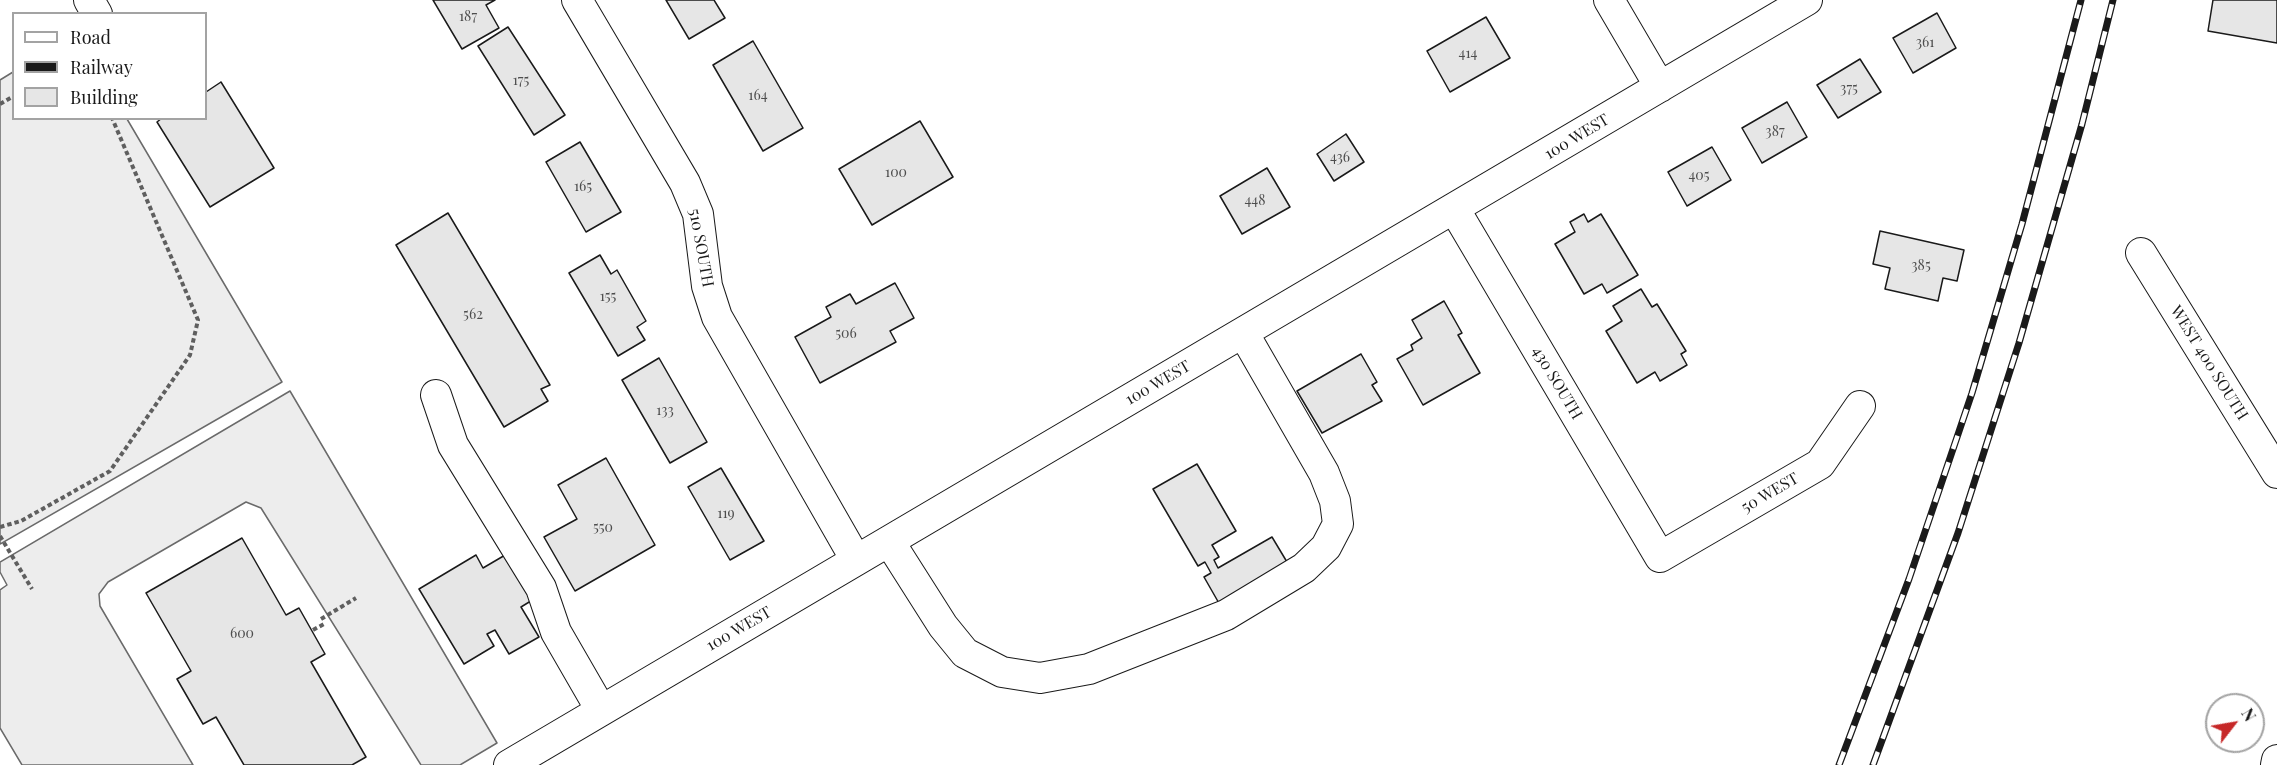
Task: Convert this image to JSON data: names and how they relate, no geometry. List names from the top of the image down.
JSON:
{
  "streets": {
    "street": [
      "100 WEST",
      "510 SOUTH",
      "WEST 400 SOUTH",
      "430 SOUTH",
      "50 WEST"
    ]
  },
  "crossings": [
    ["100 WEST", "510 SOUTH"],
    ["100 WEST", "430 SOUTH"],
    ["430 SOUTH", "50 WEST"]
  ],
  "house_numbers": [
    "187",
    "361",
    "414",
    "175",
    "375",
    "164",
    "387",
    "436",
    "100",
    "405",
    "165",
    "448",
    "385",
    "155",
    "562",
    "506",
    "133",
    "119",
    "550",
    "600"
  ],
  "legend": ["Road", "Railway", "Building"],
  "north": "top right"
}
